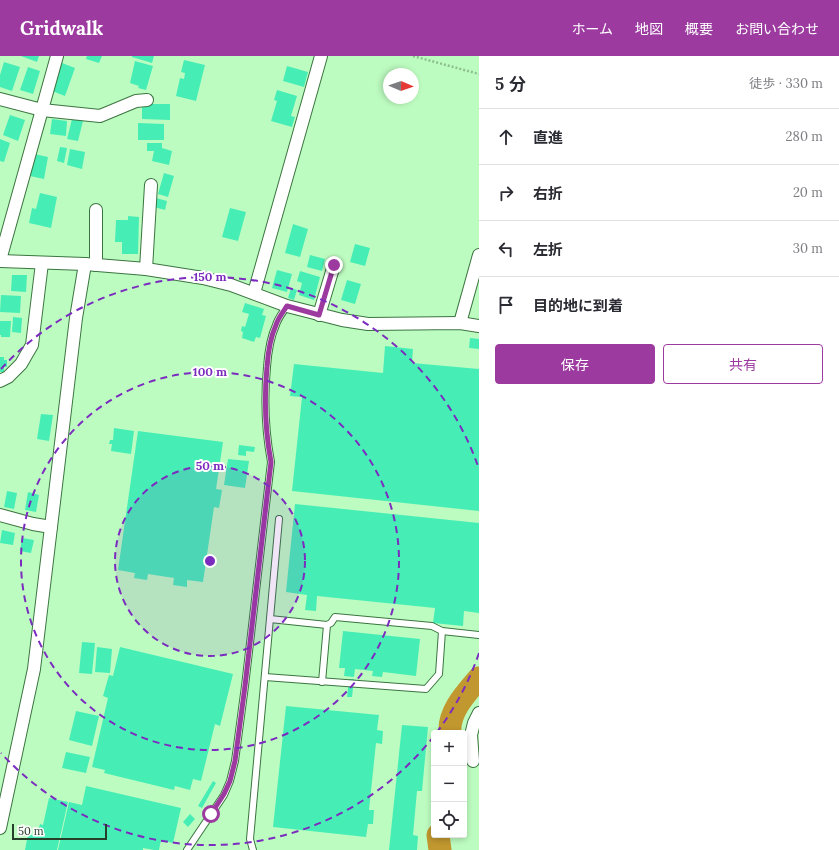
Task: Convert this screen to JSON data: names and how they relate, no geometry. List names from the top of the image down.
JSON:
{
  "scale_bar": "50 m",
  "north": "right",
  "page": {
    "header": "Gridwalk",
    "nav": [
      "ホーム",
      "地図",
      "概要",
      "お問い合わせ"
    ],
    "heading": ["5 分", "徒歩 · 330 m"],
    "list": [
      ["直進", "280 m"],
      ["右折", "20 m"],
      ["左折", "30 m"],
      "目的地に到着"
    ],
    "buttons": ["保存", "共有"],
    "map_buttons": ["+", "−"],
    "scale": "50 m"
  },
  "rings": ["150 m", "100 m", "50 m"]
}
